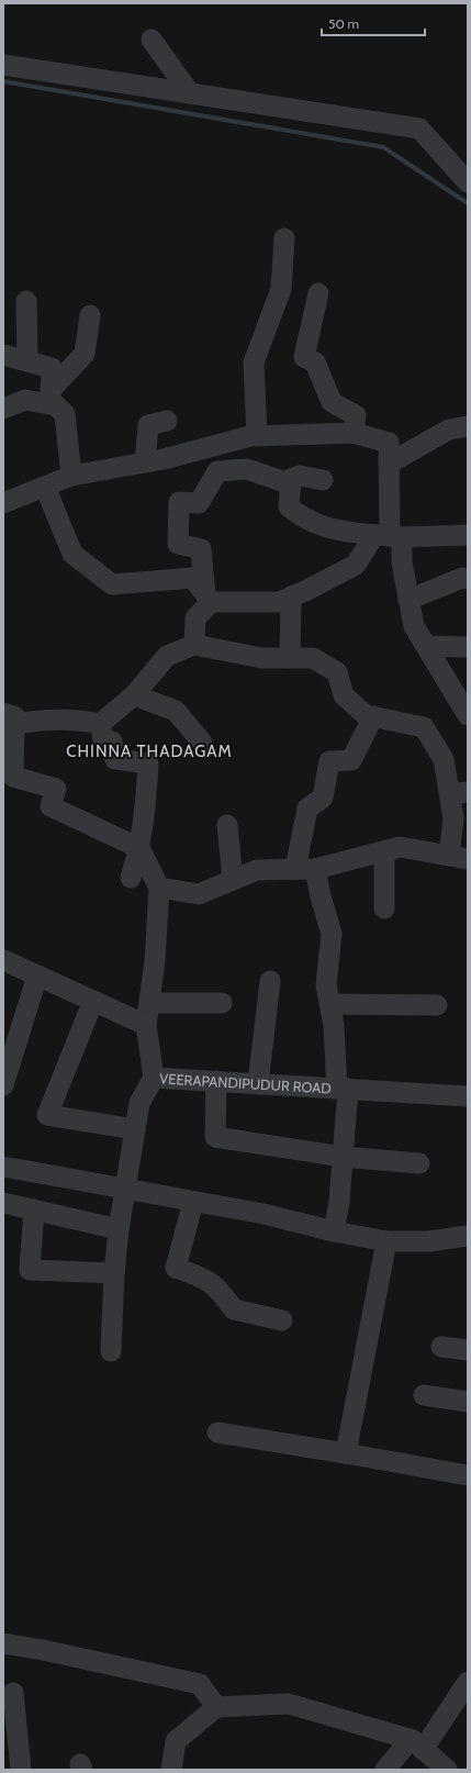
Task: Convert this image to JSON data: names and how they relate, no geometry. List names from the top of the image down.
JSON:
{
  "streets": {
    "street": ["VEERAPANDIPUDUR ROAD"]
  },
  "districts": ["CHINNA THADAGAM"],
  "scale_bar": "50 m"
}
